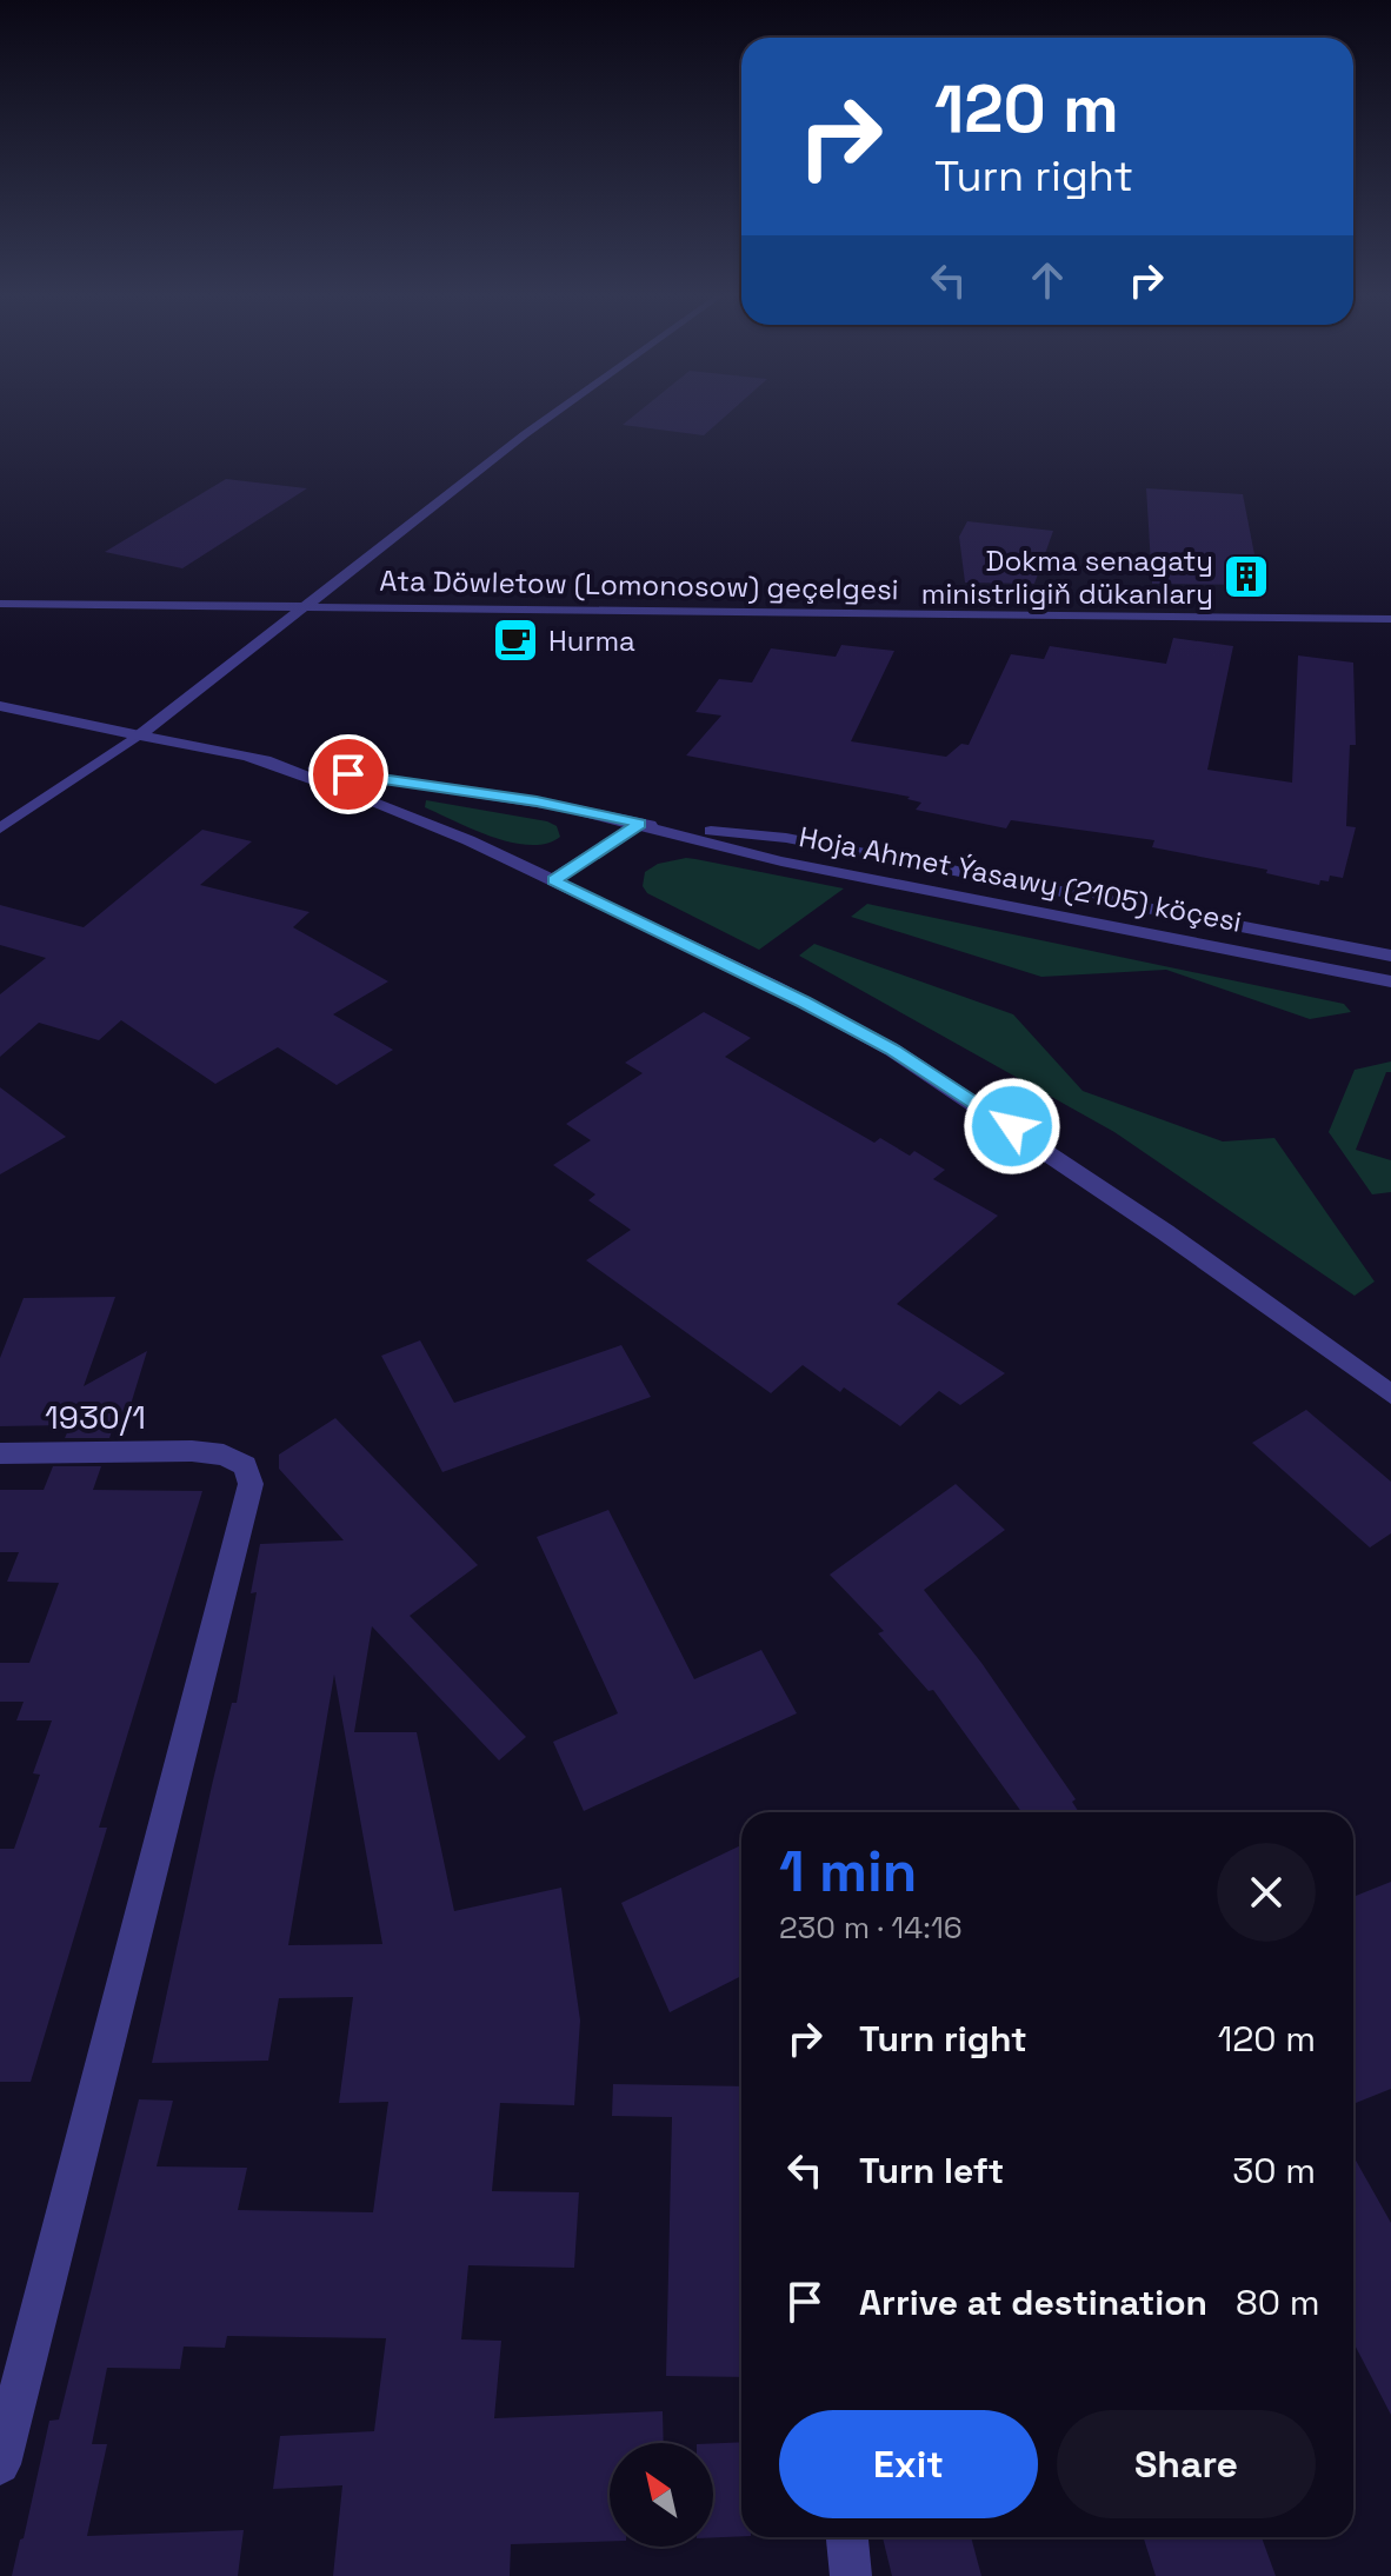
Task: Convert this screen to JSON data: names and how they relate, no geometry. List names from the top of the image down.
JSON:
{
  "streets": {
    "street": ["Ata Döwletow (Lomonosow) geçelgesi", "Hoja Ahmet Ýasawy (2105) köçesi", "1930/1"]
  },
  "places": {
    "building": ["Dokma senagaty ministrligiň dükanlary"],
    "cafe": ["Hurma"]
  },
  "north": "top left",
  "page": {
    "turn": ["120 m", "Turn right"],
    "heading": ["1 min", "230 m · 14:16"],
    "list": [
      {
        "name": "Turn right",
        "value": "120 m"
      },
      {
        "name": "Turn left",
        "value": "30 m"
      },
      {
        "name": "Arrive at destination",
        "value": "80 m"
      }
    ],
    "buttons": ["Exit", "Share"]
  }
}
